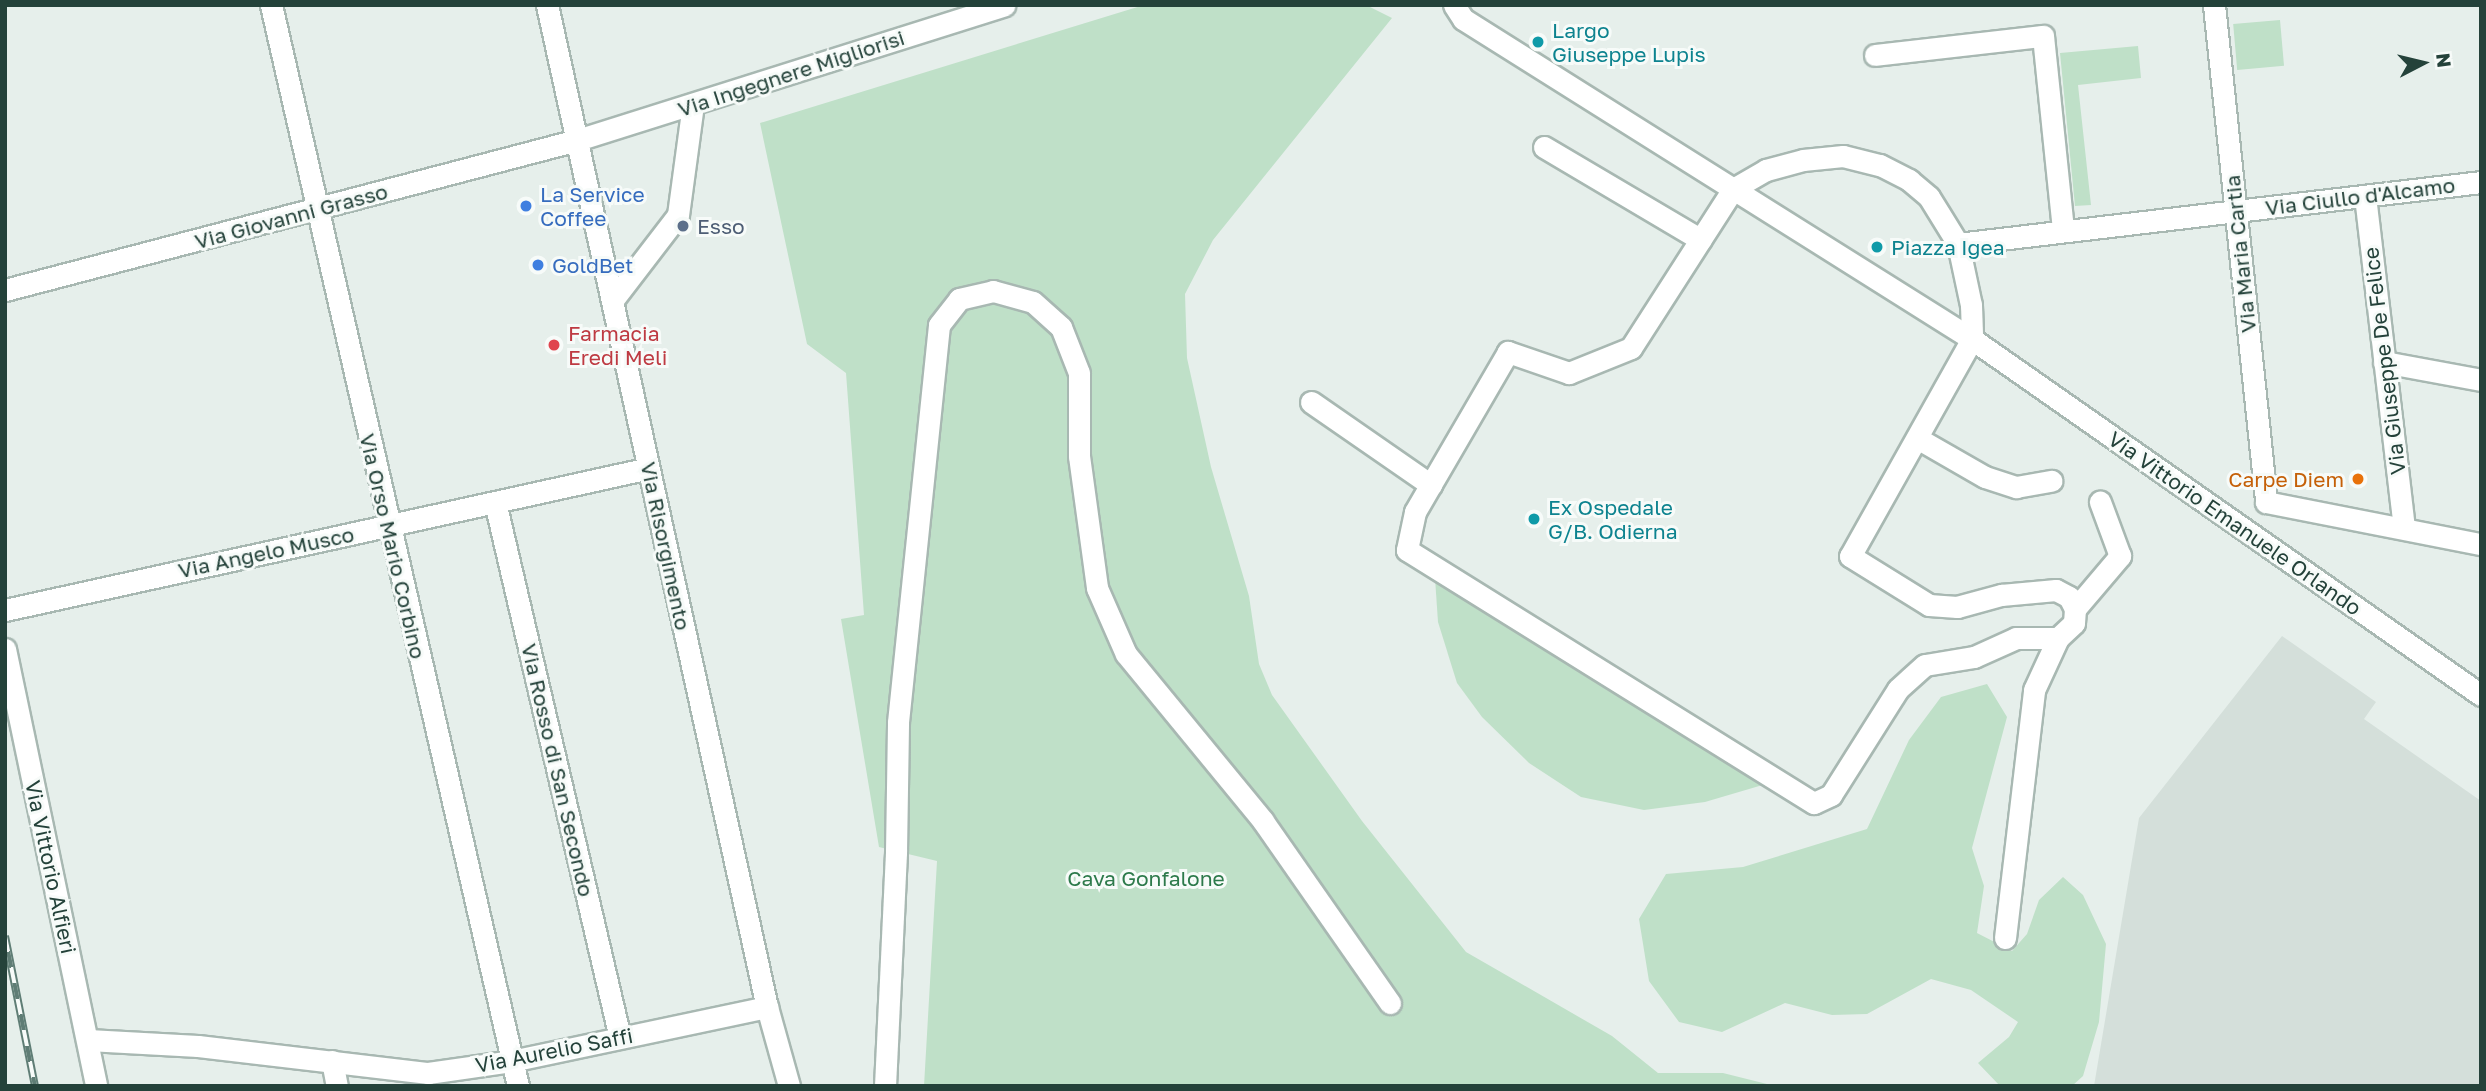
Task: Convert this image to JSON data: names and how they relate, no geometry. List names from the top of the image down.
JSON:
{
  "streets": {
    "street": [
      "Via Ingegnere Migliorisi",
      "Via Ciullo d'Alcamo",
      "Via Giovanni Grasso",
      "Via Maria Cartia",
      "Via Giuseppe De Felice",
      "Via Vittorio Emanuele Orlando",
      "Via Orso Mario Corbino",
      "Via Risorgimento",
      "Via Angelo Musco",
      "Via Rosso di San Secondo",
      "Via Vittorio Alfieri",
      "Via Aurelio Saffi"
    ]
  },
  "crossings": [
    ["Via Ingegnere Migliorisi", "Via Giovanni Grasso"],
    ["Via Ingegnere Migliorisi", "Via Risorgimento"],
    ["Via Ciullo d'Alcamo", "Via Maria Cartia"],
    ["Via Ciullo d'Alcamo", "Via Giuseppe De Felice"],
    ["Via Giovanni Grasso", "Via Orso Mario Corbino"],
    ["Via Giovanni Grasso", "Via Risorgimento"],
    ["Via Orso Mario Corbino", "Via Angelo Musco"],
    ["Via Orso Mario Corbino", "Via Aurelio Saffi"],
    ["Via Risorgimento", "Via Angelo Musco"],
    ["Via Risorgimento", "Via Aurelio Saffi"],
    ["Via Angelo Musco", "Via Rosso di San Secondo"],
    ["Via Rosso di San Secondo", "Via Aurelio Saffi"],
    ["Via Vittorio Alfieri", "Via Aurelio Saffi"]
  ],
  "parks": ["Cava Gonfalone"],
  "places": [
    "Largo Giuseppe Lupis",
    "La Service Coffee",
    "Esso",
    "Piazza Igea",
    "GoldBet",
    "Farmacia Eredi Meli",
    "Carpe Diem",
    "Ex Ospedale G/B. Odierna"
  ],
  "north": "right"
}
